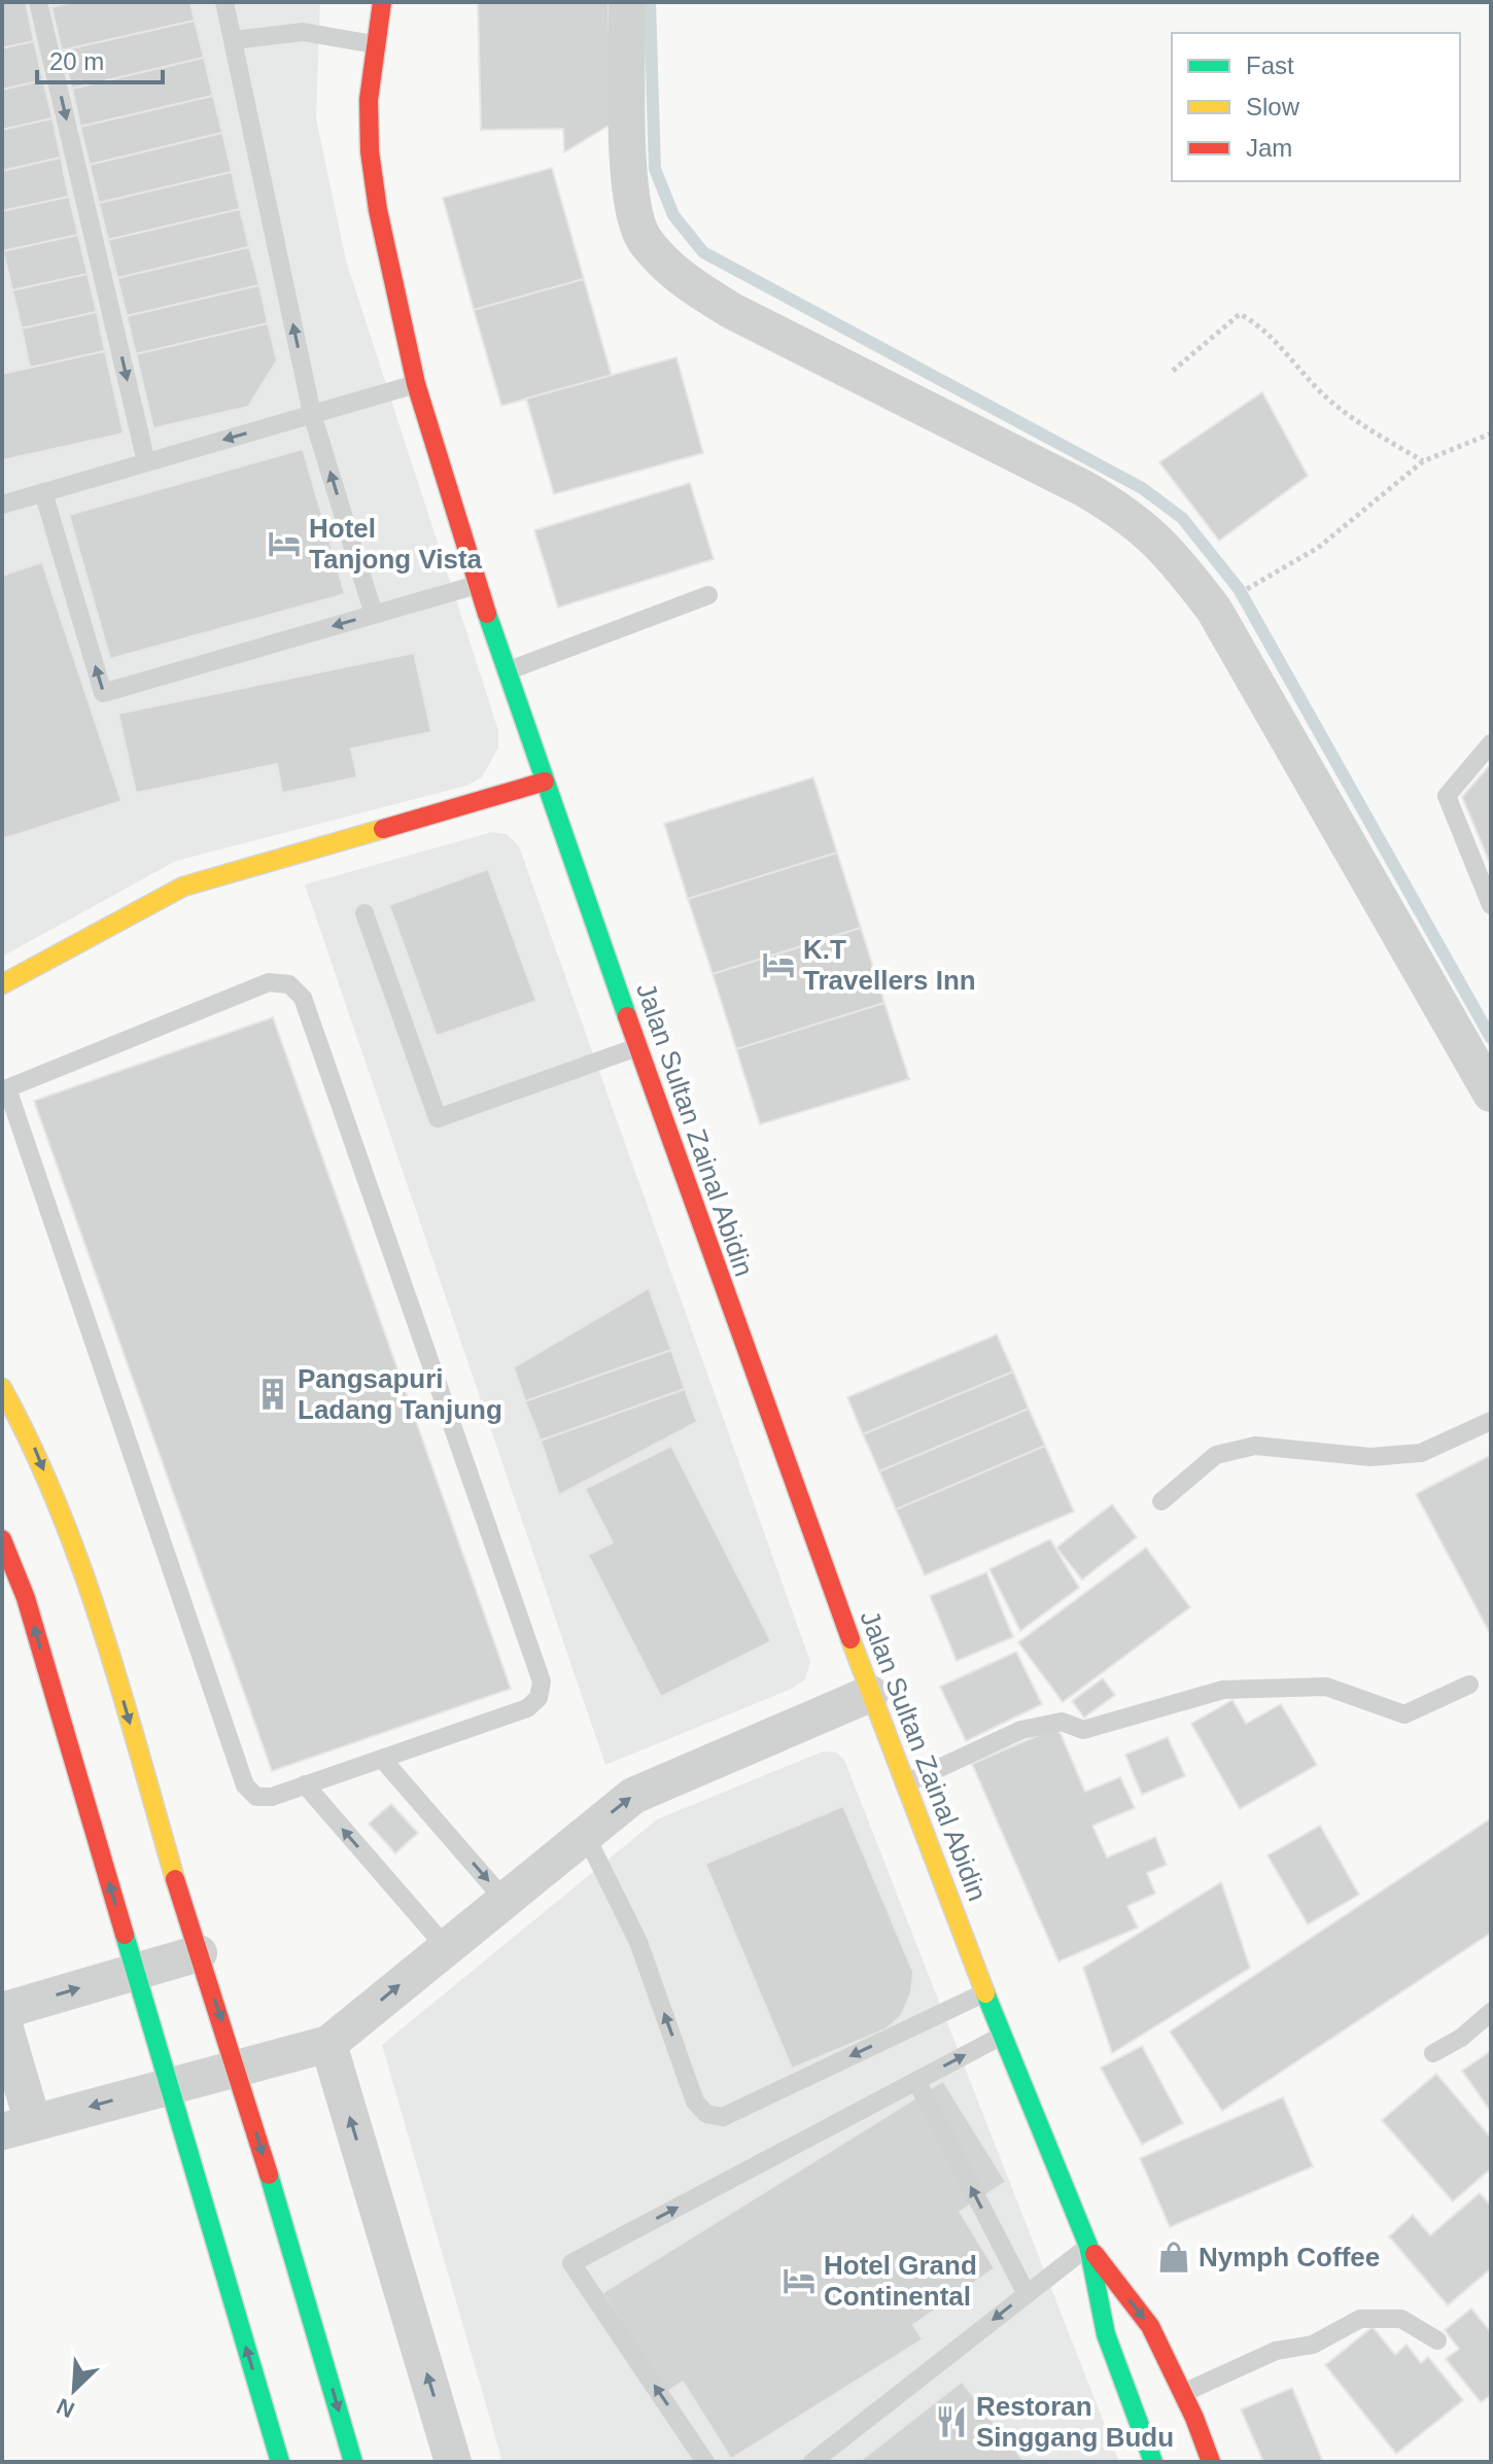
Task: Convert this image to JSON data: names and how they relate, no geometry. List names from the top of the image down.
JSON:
{
  "streets": {
    "street": ["Jalan Sultan Zainal Abidin"]
  },
  "places": {
    "hotel": ["Hotel Tanjong Vista", "K.T Travellers Inn", "Hotel Grand Continental"],
    "building": ["Pangsapuri Ladang Tanjung"],
    "shop": ["Nymph Coffee"],
    "restaurant": ["Restoran Singgang Budu"]
  },
  "legend": ["Fast", "Slow", "Jam"],
  "scale_bar": "20 m",
  "north": "bottom left"
}
